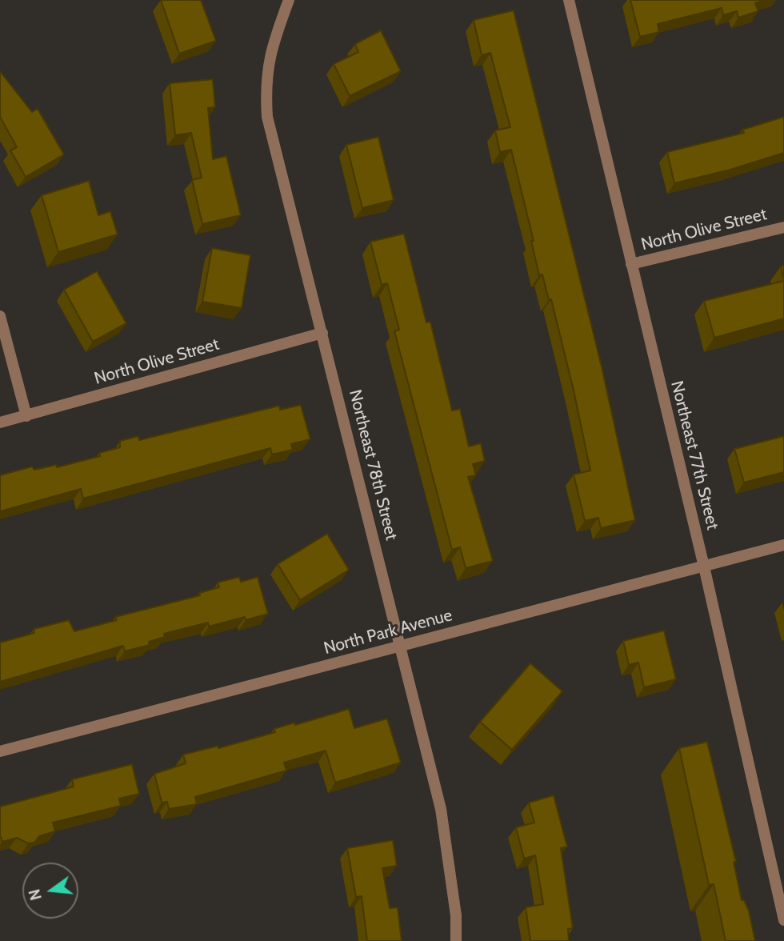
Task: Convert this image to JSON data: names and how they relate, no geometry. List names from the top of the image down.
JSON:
{
  "streets": {
    "street": [
      "North Olive Street",
      "Northeast 77th Street",
      "Northeast 78th Street",
      "North Park Avenue"
    ]
  },
  "crossings": [
    ["North Olive Street", "Northeast 77th Street"],
    ["North Olive Street", "Northeast 78th Street"],
    ["Northeast 77th Street", "North Park Avenue"],
    ["Northeast 78th Street", "North Park Avenue"]
  ],
  "north": "left"
}
